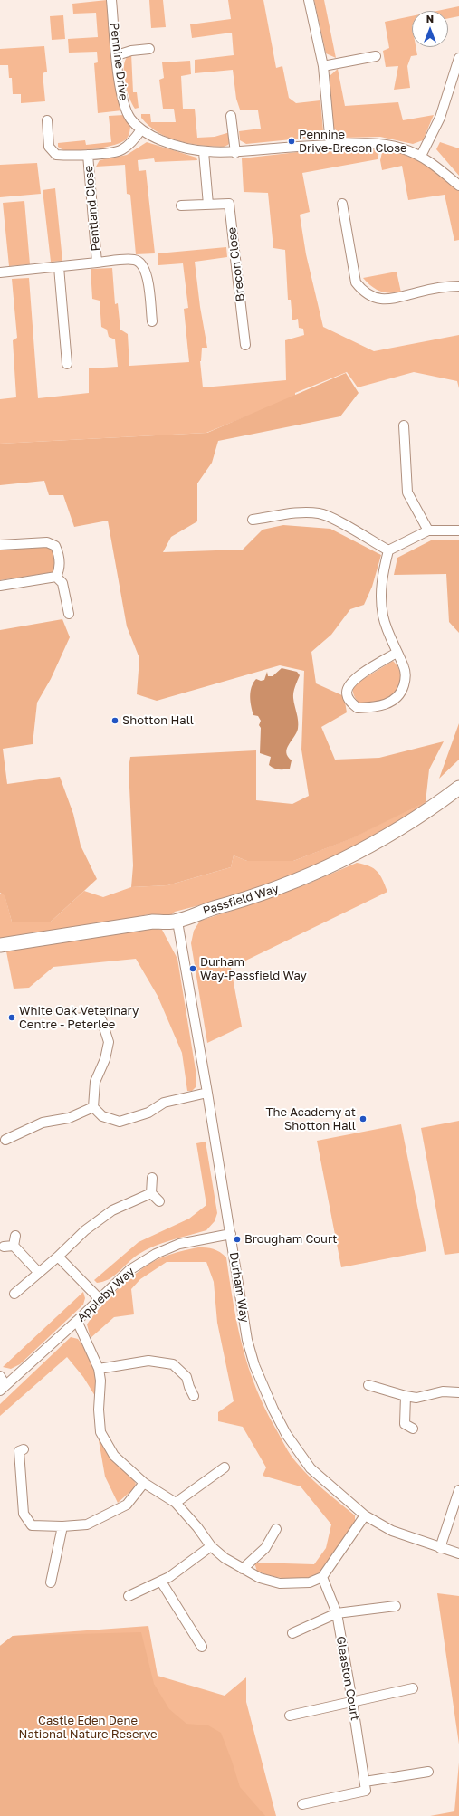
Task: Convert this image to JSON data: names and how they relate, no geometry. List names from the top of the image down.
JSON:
{
  "streets": {
    "street": [
      "Pennine Drive",
      "Pentland Close",
      "Brecon Close",
      "Passfield Way",
      "Durham Way",
      "Appleby Way",
      "Gleaston Court"
    ]
  },
  "crossings": [
    ["Pennine Drive", "Pentland Close"],
    ["Passfield Way", "Durham Way"],
    ["Durham Way", "Appleby Way"]
  ],
  "parks": ["Castle Eden Dene National Nature Reserve"],
  "places": [
    "Pennine Drive-Brecon Close",
    "Shotton Hall",
    "Durham Way-Passfield Way",
    "White Oak Veterinary Centre - Peterlee",
    "The Academy at Shotton Hall",
    "Brougham Court"
  ],
  "north": "top"
}
